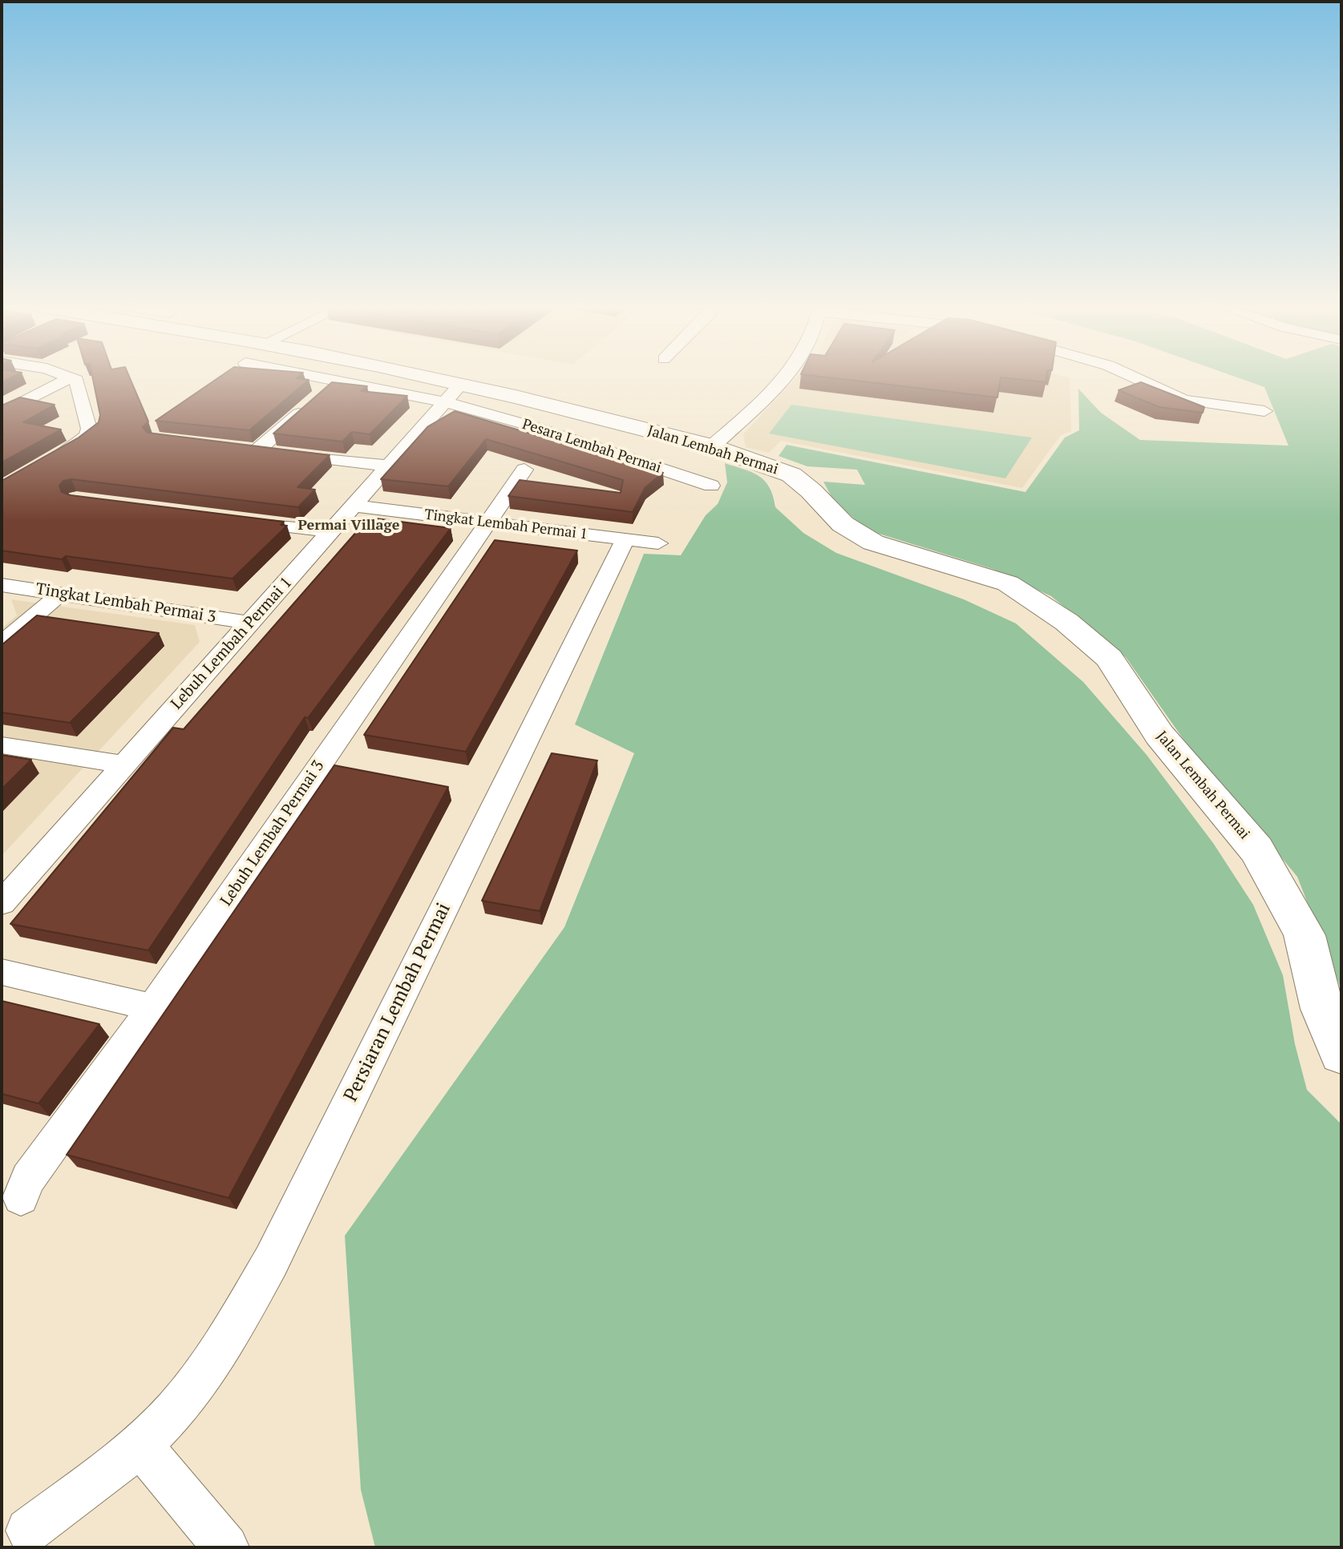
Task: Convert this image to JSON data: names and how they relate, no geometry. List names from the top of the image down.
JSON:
{
  "streets": {
    "main road": ["Jalan Lembah Permai"],
    "street": [
      "Pesara Lembah Permai",
      "Tingkat Lembah Permai 1",
      "Tingkat Lembah Permai 3",
      "Lebuh Lembah Permai 1",
      "Lebuh Lembah Permai 3",
      "Persiaran Lembah Permai"
    ]
  },
  "crossings": [
    ["Pesara Lembah Permai", "Lebuh Lembah Permai 1"],
    ["Jalan Lembah Permai", "Lebuh Lembah Permai 1"],
    ["Tingkat Lembah Permai 1", "Lebuh Lembah Permai 1"],
    ["Tingkat Lembah Permai 1", "Lebuh Lembah Permai 3"],
    ["Tingkat Lembah Permai 1", "Persiaran Lembah Permai"],
    ["Tingkat Lembah Permai 3", "Lebuh Lembah Permai 1"]
  ],
  "districts": ["Permai Village"]
}
